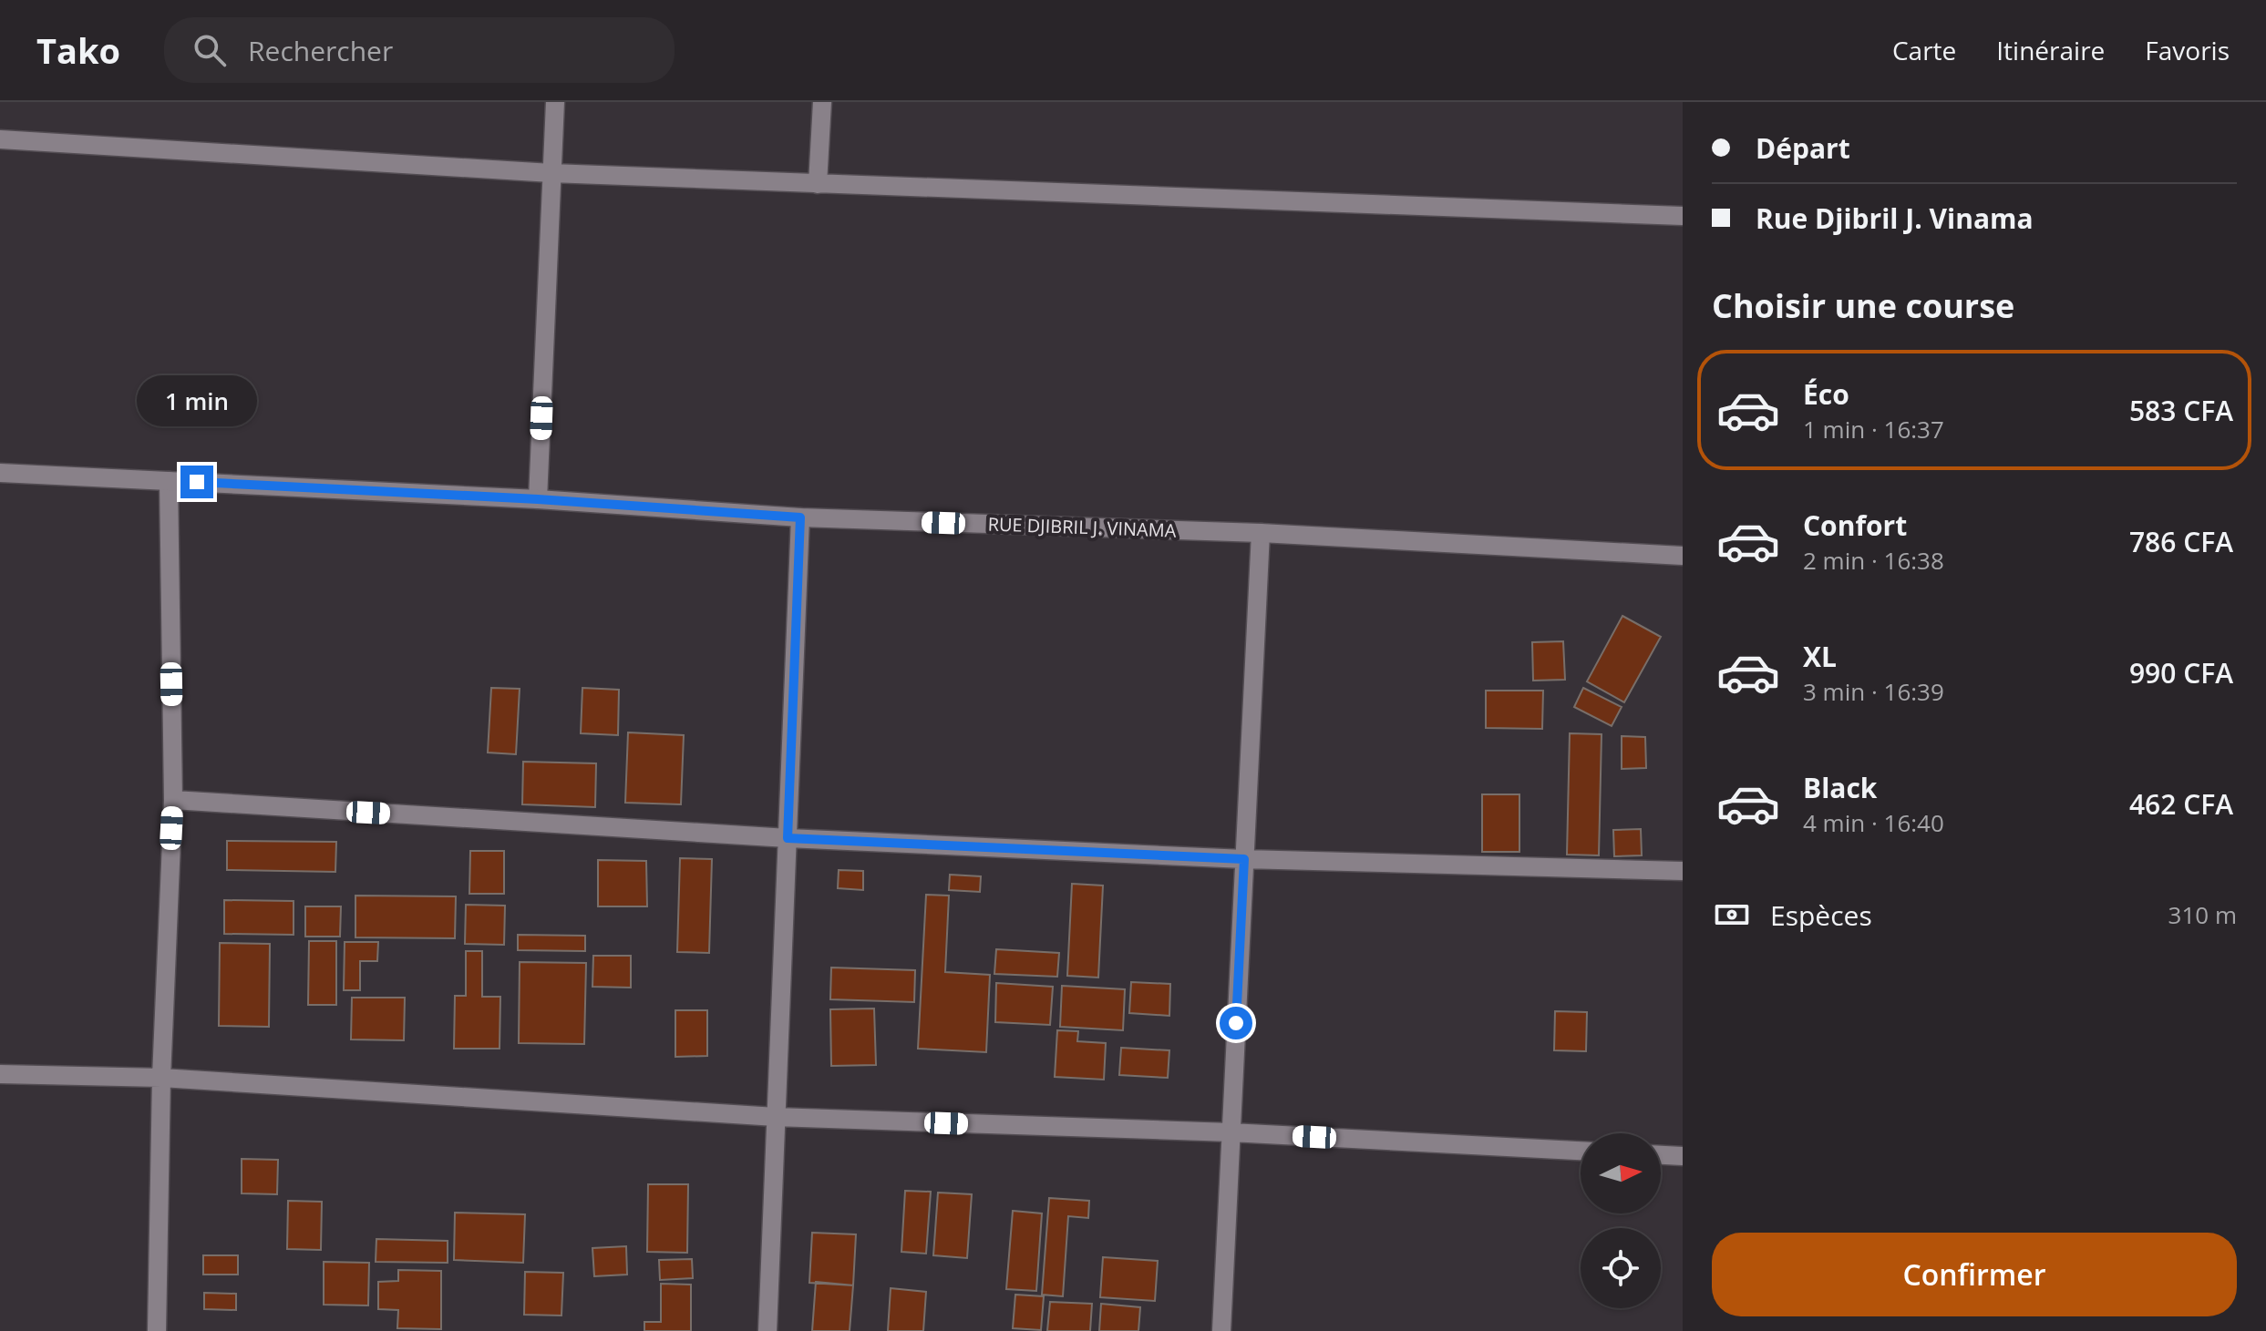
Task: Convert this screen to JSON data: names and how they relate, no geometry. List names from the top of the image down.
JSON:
{
  "streets": {
    "street": ["RUE DJIBRIL J. VINAMA"]
  },
  "north": "right",
  "page": {
    "header": "Tako",
    "search": "Rechercher",
    "nav": ["Carte", "Itinéraire", "Favoris"],
    "banner": ["Départ", "Rue Djibril J. Vinama"],
    "heading": "Choisir une course",
    "list": [
      {
        "name": "Éco",
        "note": "1 min · 16:37",
        "value": "583 CFA"
      },
      {
        "name": "Confort",
        "note": "2 min · 16:38",
        "value": "786 CFA"
      },
      {
        "name": "XL",
        "note": "3 min · 16:39",
        "value": "990 CFA"
      },
      {
        "name": "Black",
        "note": "4 min · 16:40",
        "value": "462 CFA"
      }
    ],
    "bubble": "1 min",
    "pay": ["Espèces", "310 m"],
    "buttons": "Confirmer"
  }
}
